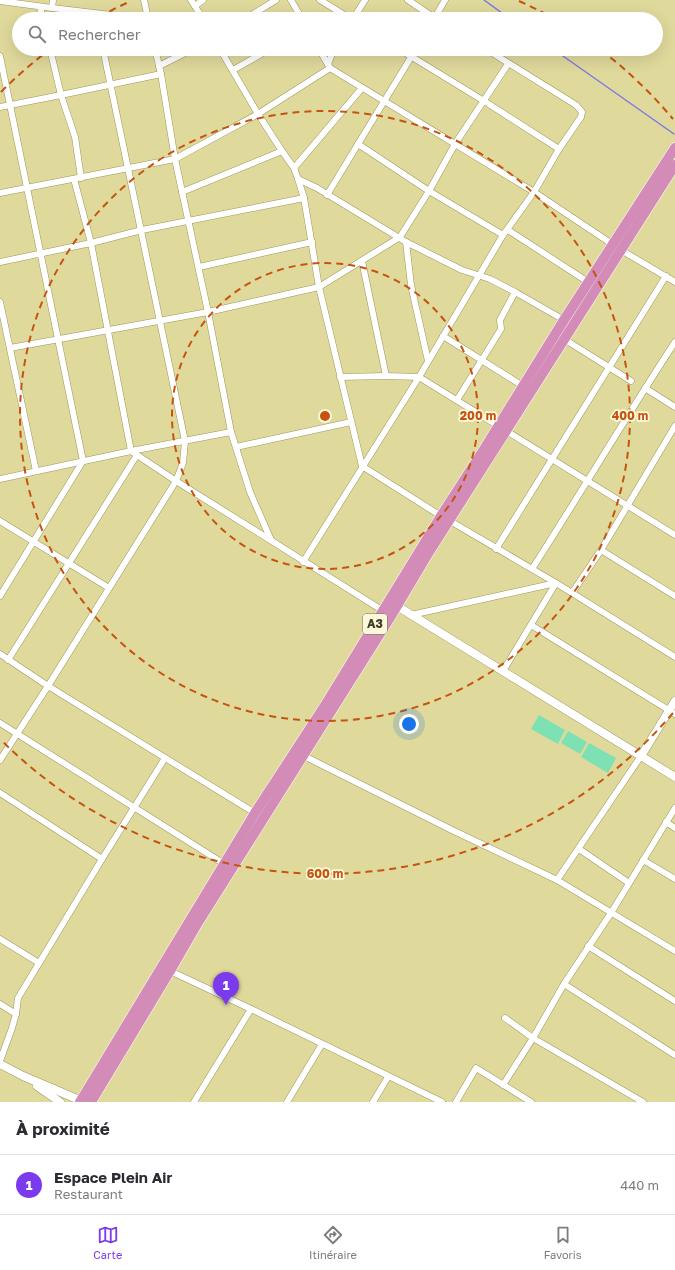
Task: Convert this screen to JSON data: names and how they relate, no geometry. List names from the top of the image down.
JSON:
{
  "streets": {
    "highway": ["A3"]
  },
  "page": {
    "search": "Rechercher",
    "pins": "1",
    "heading": "À proximité",
    "list": [
      {
        "mark": "1",
        "name": "Espace Plein Air",
        "note": "Restaurant",
        "value": "440 m"
      }
    ],
    "nav": ["Carte", "Itinéraire", "Favoris"]
  },
  "rings": ["200 m", "400 m", "600 m"]
}
